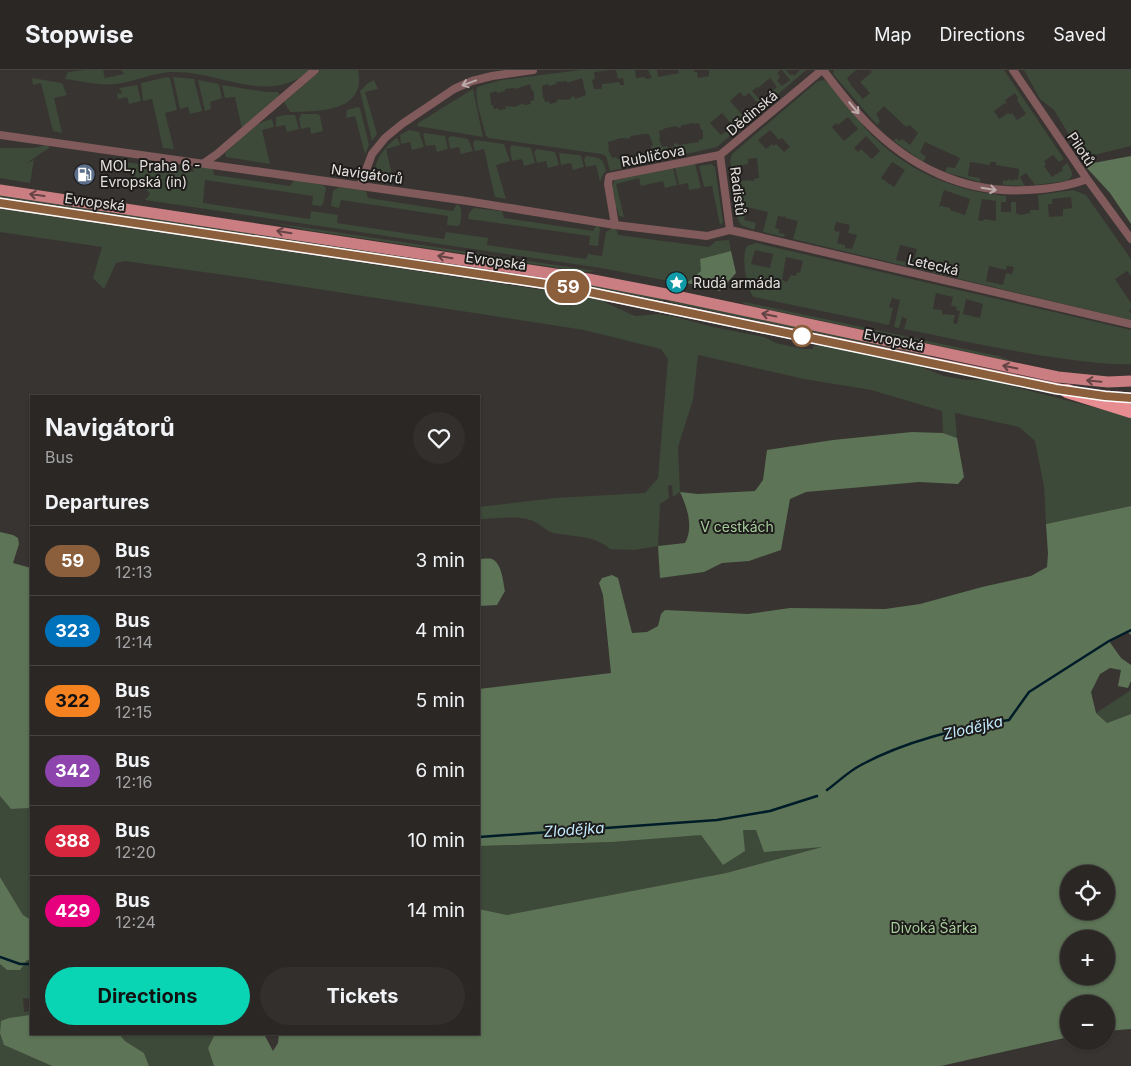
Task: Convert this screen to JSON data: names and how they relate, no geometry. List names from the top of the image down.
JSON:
{
  "streets": {
    "main road": ["Evropská"],
    "street": [
      "Dědinská",
      "Pilotů",
      "Rubličova",
      "Navigátorů",
      "Radistů",
      "Letecká"
    ]
  },
  "crossings": [
    ["Dědinská", "Rubličova"],
    ["Dědinská", "Radistů"],
    ["Rubličova", "Navigátorů"],
    ["Rubličova", "Radistů"],
    ["Navigátorů", "Radistů"],
    ["Navigátorů", "Letecká"],
    ["Radistů", "Letecká"]
  ],
  "water": ["Zlodějka"],
  "parks": ["V cestkách", "Divoká Šárka"],
  "places": {
    "fuel station": ["MOL, Praha 6 - Evropská (in)"],
    "place": ["Rudá armáda"]
  },
  "lines": ["bus line 59"],
  "page": {
    "header": "Stopwise",
    "nav": ["Map", "Directions", "Saved"],
    "on_map": "59",
    "heading": [
      ["Navigátorů", "Bus"],
      "Departures"
    ],
    "list": [
      {
        "mark": "59",
        "name": "Bus",
        "note": "12:13",
        "value": "3 min"
      },
      {
        "mark": "323",
        "name": "Bus",
        "note": "12:14",
        "value": "4 min"
      },
      {
        "mark": "322",
        "name": "Bus",
        "note": "12:15",
        "value": "5 min"
      },
      {
        "mark": "342",
        "name": "Bus",
        "note": "12:16",
        "value": "6 min"
      },
      {
        "mark": "388",
        "name": "Bus",
        "note": "12:20",
        "value": "10 min"
      },
      {
        "mark": "429",
        "name": "Bus",
        "note": "12:24",
        "value": "14 min"
      }
    ],
    "map_buttons": ["+", "−"],
    "buttons": ["Directions", "Tickets"]
  }
}
